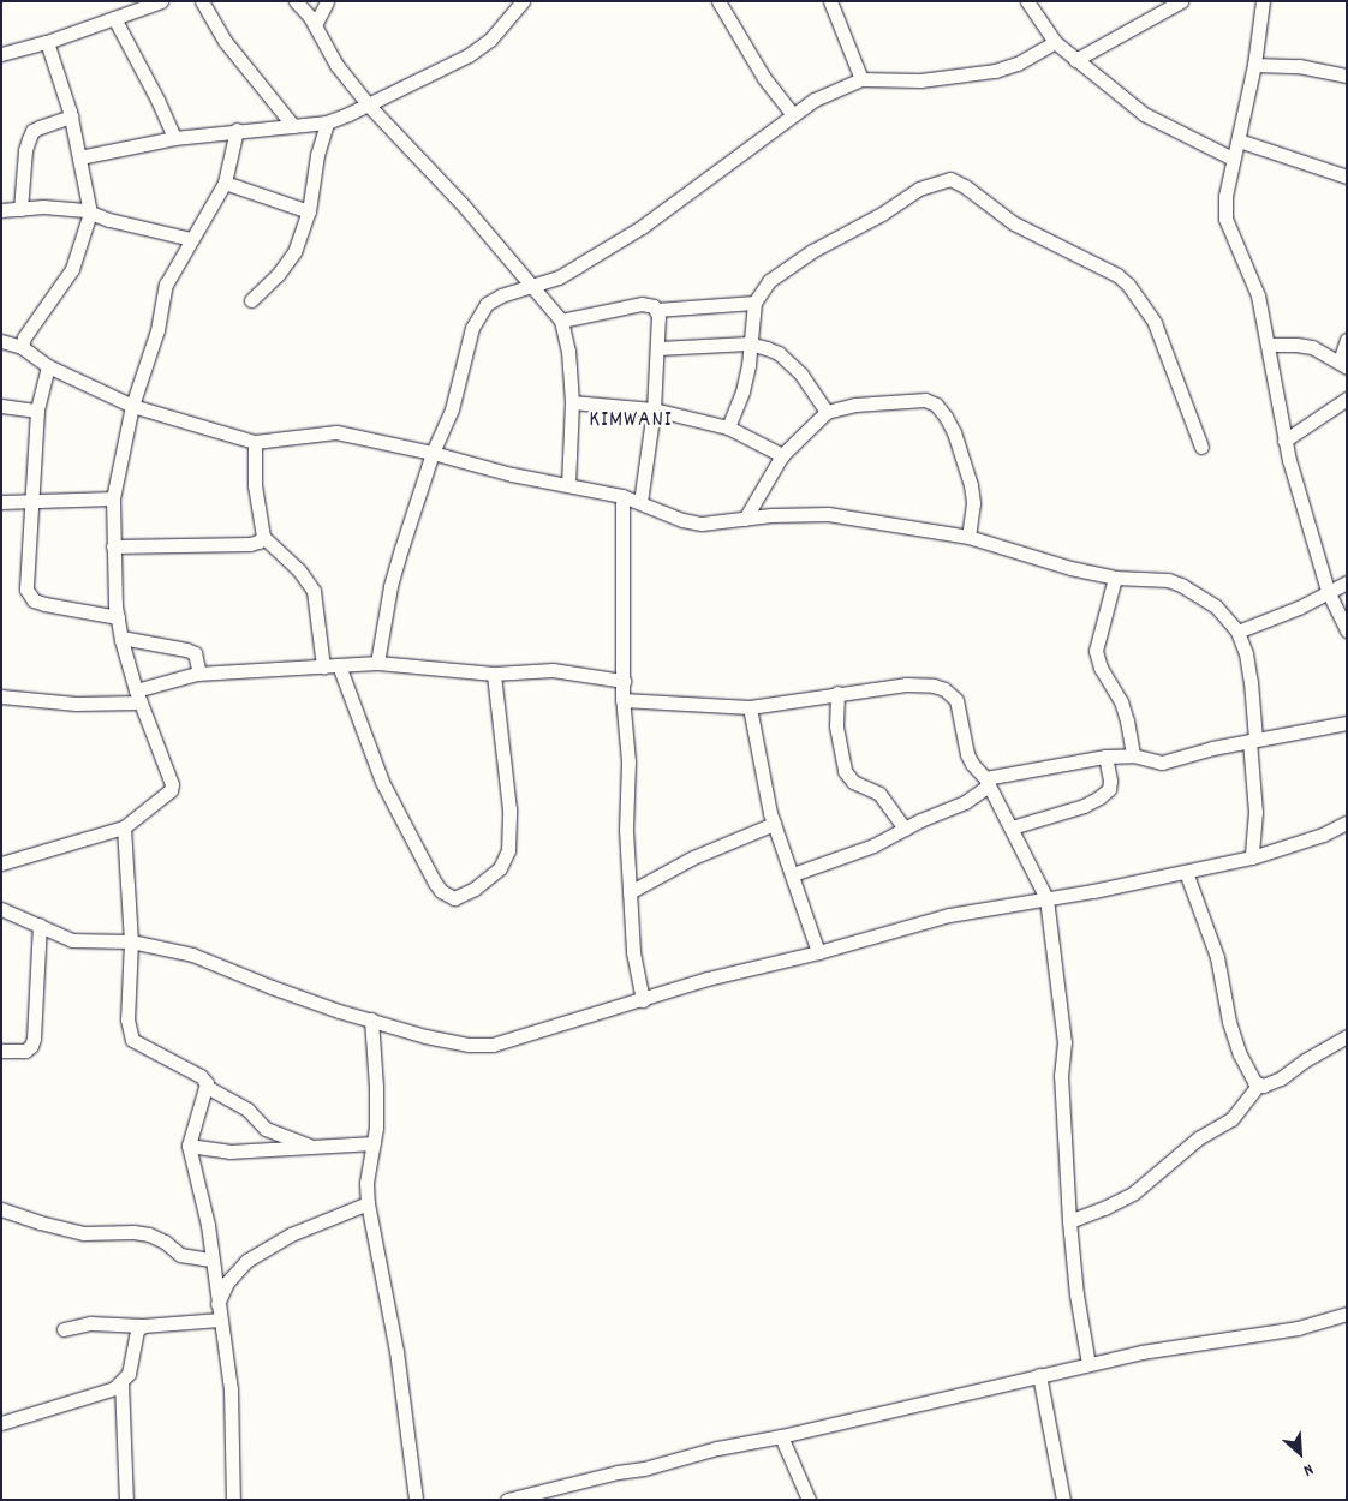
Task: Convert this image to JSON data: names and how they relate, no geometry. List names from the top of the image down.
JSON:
{
  "districts": ["KIMWANI"],
  "north": "bottom right"
}
